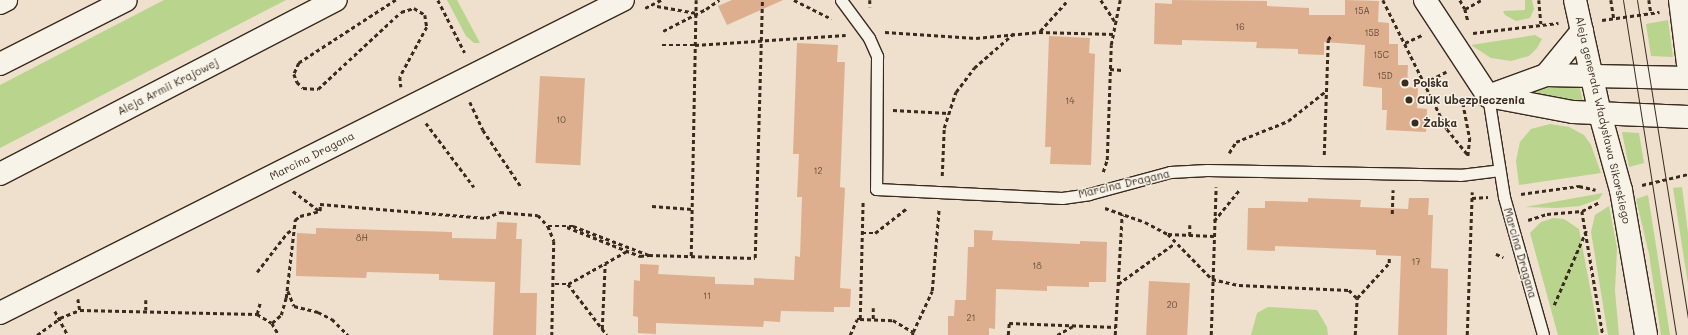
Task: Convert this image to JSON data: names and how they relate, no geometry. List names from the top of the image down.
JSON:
{
  "streets": {
    "street": ["Aleja Armii Krajowej", "Aleja generała Władysława Sikorskiego", "Marcina Dragana"]
  },
  "places": ["Polska", "CUK Ubezpieczenia", "Żabka"],
  "house_numbers": [
    "15A",
    "16",
    "15B",
    "15C",
    "15D",
    "14",
    "10",
    "12",
    "8H",
    "17",
    "18",
    "11",
    "20",
    "21"
  ]
}
